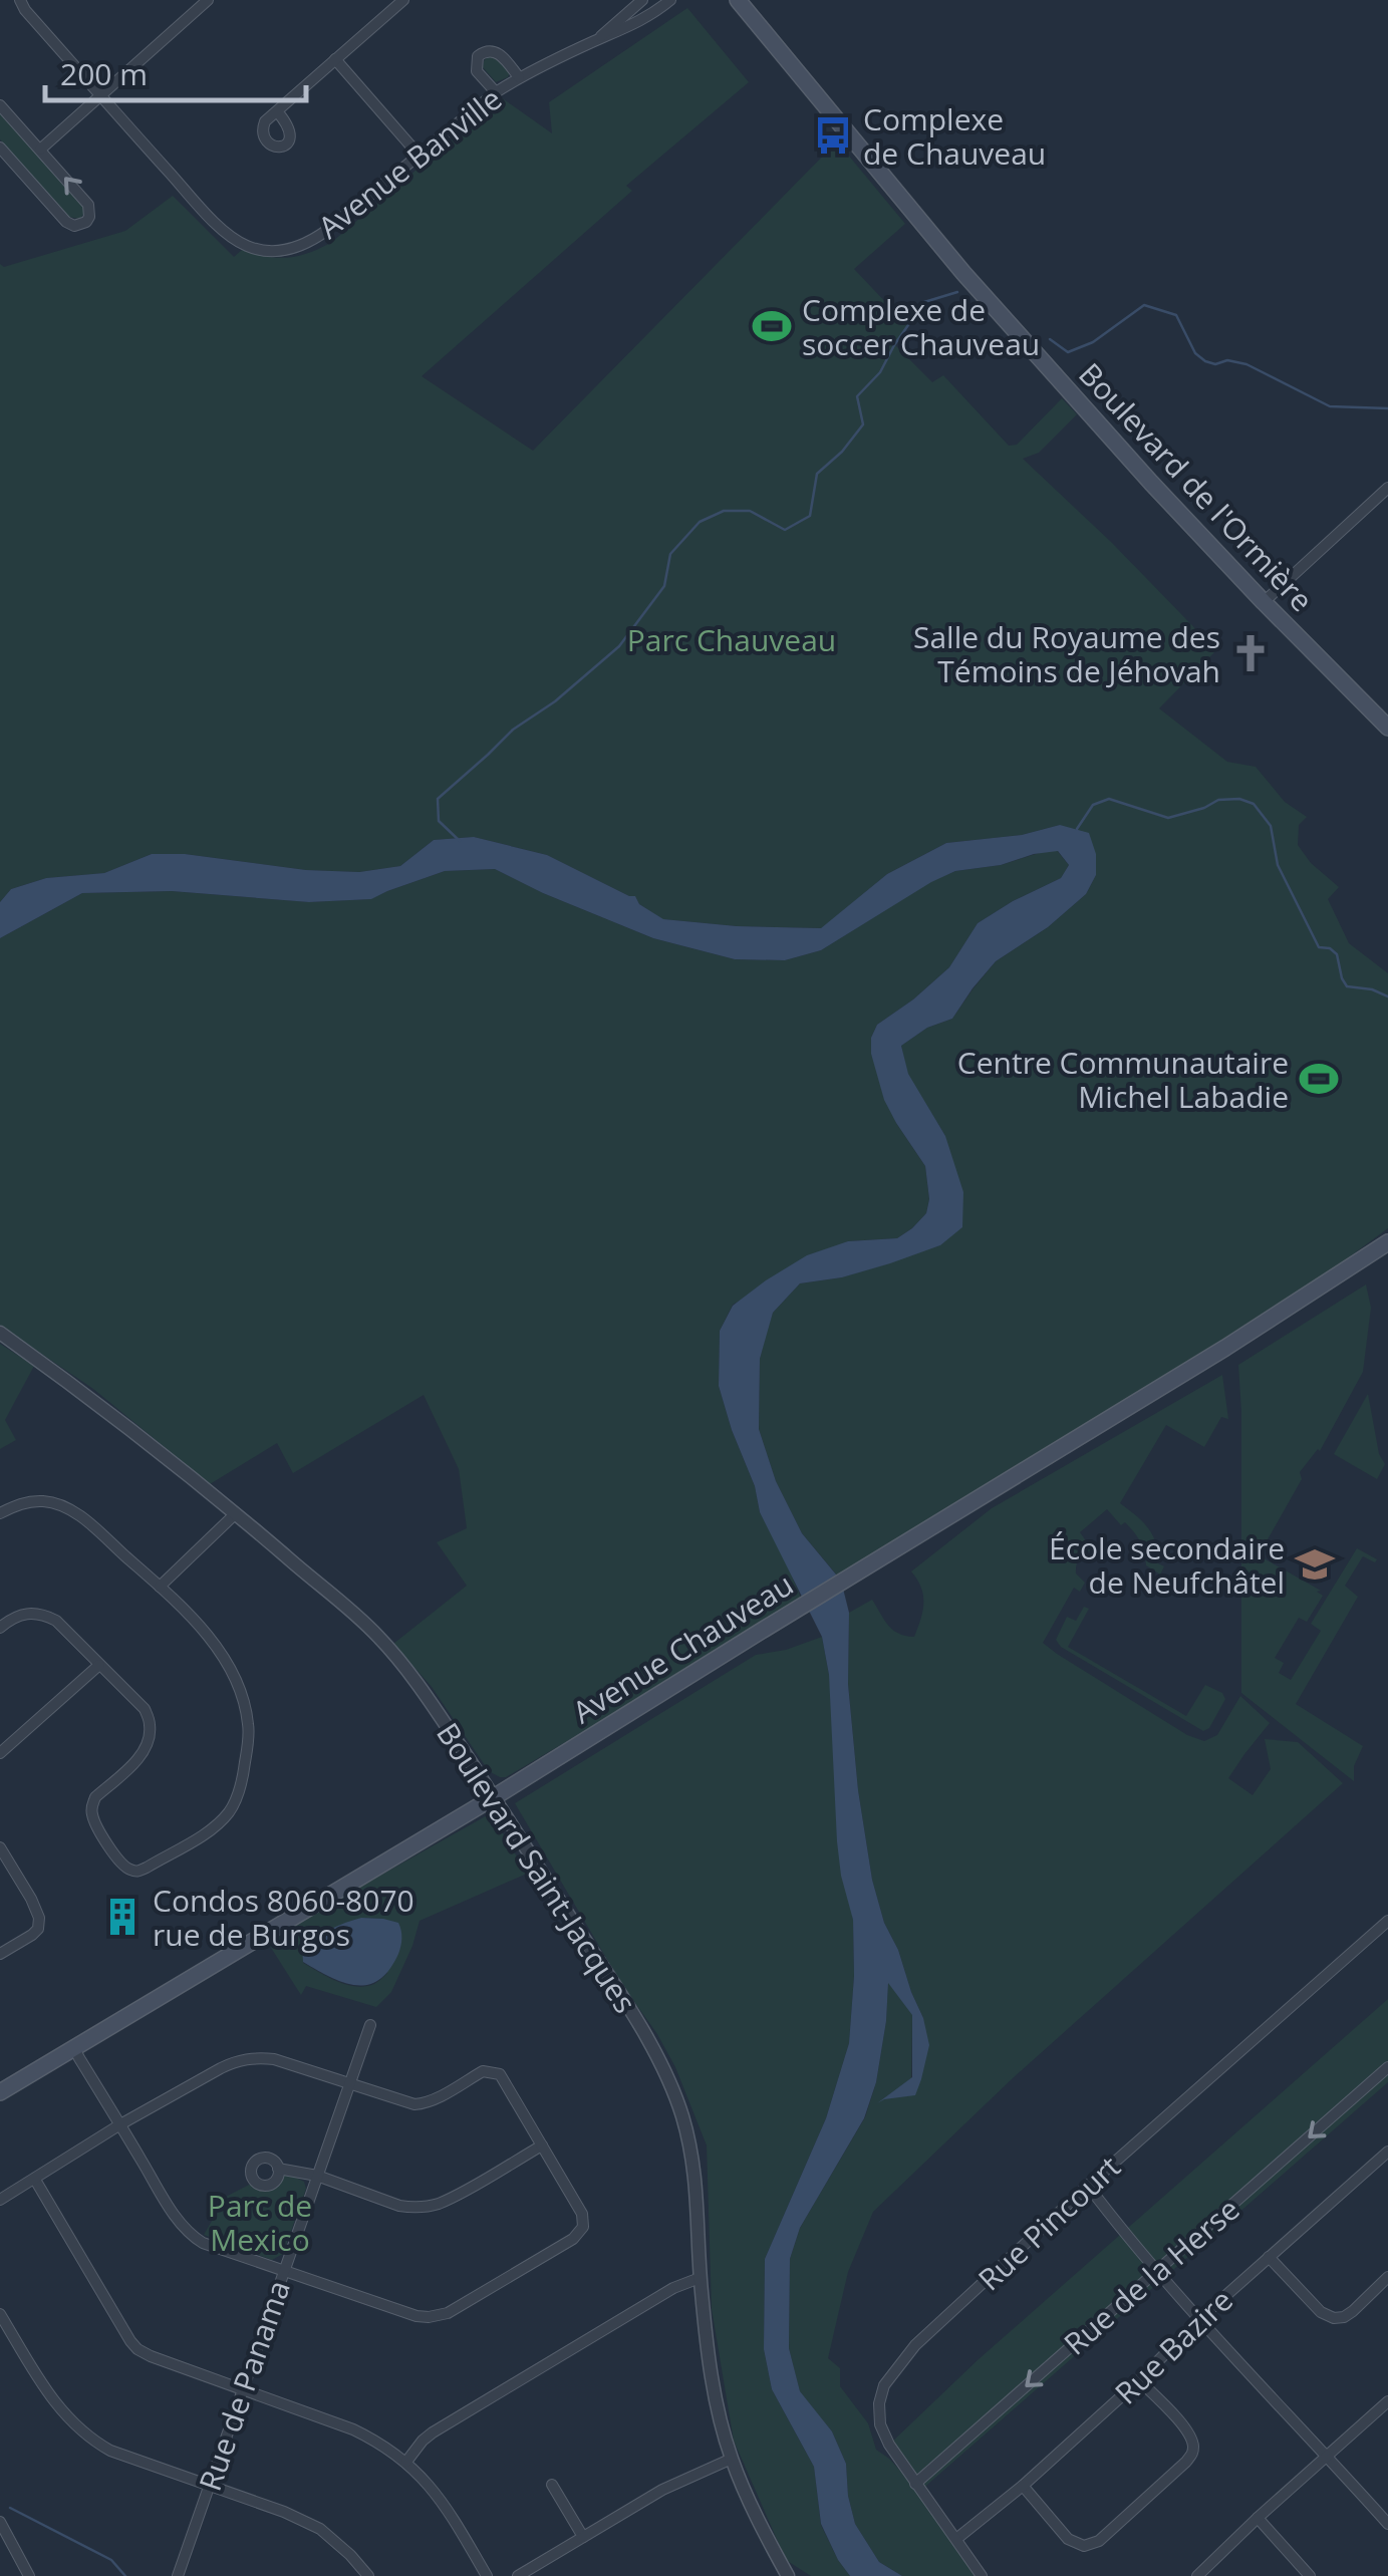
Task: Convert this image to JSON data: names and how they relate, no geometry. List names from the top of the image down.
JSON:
{
  "streets": {
    "main road": ["Boulevard de l'Ormière", "Avenue Chauveau"],
    "street": [
      "Avenue Banville",
      "Boulevard Saint-Jacques",
      "Rue Pincourt",
      "Rue de la Herse",
      "Rue Bazire",
      "Rue de Panama"
    ]
  },
  "crossings": [
    ["Avenue Chauveau", "Boulevard Saint-Jacques"],
    ["Rue Pincourt", "Rue de la Herse"],
    ["Rue Pincourt", "Rue Bazire"]
  ],
  "one_way": ["Rue de la Herse"],
  "parks": ["Parc Chauveau", "Parc de Mexico"],
  "places": {
    "bus stop": ["Complexe de Chauveau"],
    "sports": ["Complexe de soccer Chauveau", "Centre Communautaire Michel Labadie"],
    "church": ["Salle du Royaume des Témoins de Jéhovah"],
    "school or university": ["École secondaire de Neufchâtel"],
    "building": ["Condos 8060-8070 rue de Burgos"]
  },
  "scale_bar": "200 m"
}
